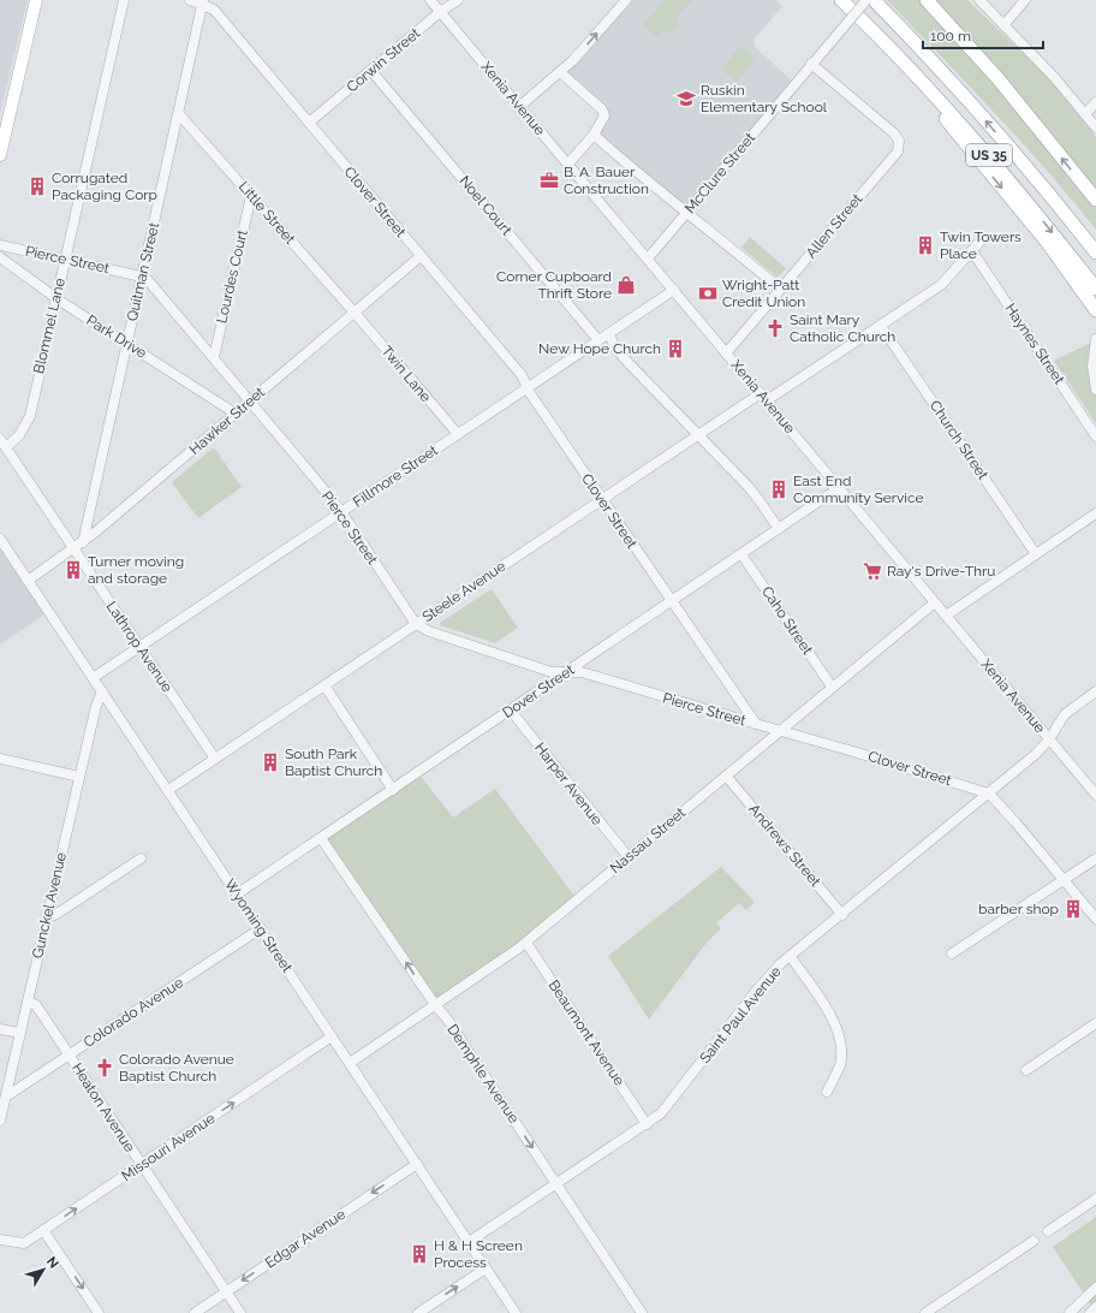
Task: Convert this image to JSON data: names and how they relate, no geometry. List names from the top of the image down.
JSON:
{
  "streets": {
    "highway": ["US 35"],
    "street": [
      "Corwin Street",
      "Xenia Avenue",
      "McClure Street",
      "Clover Street",
      "Noel Court",
      "Little Street",
      "Allen Street",
      "Pierce Street",
      "Quitman Street",
      "Lourdes Court",
      "Blommel Lane",
      "Park Drive",
      "Haynes Street",
      "Twin Lane",
      "Hawker Street",
      "Church Street",
      "Fillmore Street",
      "Steele Avenue",
      "Caho Street",
      "Lathrop Avenue",
      "Dover Street",
      "Harper Avenue",
      "Nassau Street",
      "Andrews Street",
      "Gunckel Avenue",
      "Wyoming Street",
      "Colorado Avenue",
      "Saint Paul Avenue",
      "Beaumont Avenue",
      "Demphle Avenue",
      "Heaton Avenue",
      "Missouri Avenue",
      "Edgar Avenue"
    ]
  },
  "crossings": [
    ["Corwin Street", "Xenia Avenue"],
    ["Corwin Street", "Clover Street"],
    ["Corwin Street", "Noel Court"],
    ["Xenia Avenue", "McClure Street"],
    ["Xenia Avenue", "Allen Street"],
    ["Xenia Avenue", "Fillmore Street"],
    ["Xenia Avenue", "Steele Avenue"],
    ["Xenia Avenue", "Dover Street"],
    ["Xenia Avenue", "Nassau Street"],
    ["Xenia Avenue", "Saint Paul Avenue"],
    ["McClure Street", "Allen Street"],
    ["Clover Street", "Pierce Street"],
    ["Clover Street", "Quitman Street"],
    ["Clover Street", "Hawker Street"],
    ["Clover Street", "Fillmore Street"],
    ["Clover Street", "Steele Avenue"],
    ["Clover Street", "Dover Street"],
    ["Clover Street", "Nassau Street"],
    ["Clover Street", "Saint Paul Avenue"],
    ["Noel Court", "Fillmore Street"],
    ["Little Street", "Quitman Street"],
    ["Little Street", "Lourdes Court"],
    ["Little Street", "Twin Lane"],
    ["Little Street", "Hawker Street"],
    ["Pierce Street", "Quitman Street"],
    ["Pierce Street", "Lourdes Court"],
    ["Pierce Street", "Blommel Lane"],
    ["Pierce Street", "Hawker Street"],
    ["Pierce Street", "Fillmore Street"],
    ["Pierce Street", "Steele Avenue"],
    ["Pierce Street", "Dover Street"],
    ["Quitman Street", "Park Drive"],
    ["Quitman Street", "Hawker Street"],
    ["Blommel Lane", "Park Drive"],
    ["Blommel Lane", "Lathrop Avenue"],
    ["Park Drive", "Hawker Street"],
    ["Twin Lane", "Hawker Street"],
    ["Twin Lane", "Fillmore Street"],
    ["Hawker Street", "Lathrop Avenue"],
    ["Hawker Street", "Wyoming Street"],
    ["Fillmore Street", "Lathrop Avenue"],
    ["Fillmore Street", "Wyoming Street"],
    ["Steele Avenue", "Lathrop Avenue"],
    ["Steele Avenue", "Wyoming Street"],
    ["Caho Street", "Dover Street"],
    ["Caho Street", "Nassau Street"],
    ["Dover Street", "Harper Avenue"],
    ["Dover Street", "Wyoming Street"],
    ["Dover Street", "Demphle Avenue"],
    ["Harper Avenue", "Nassau Street"],
    ["Nassau Street", "Andrews Street"],
    ["Nassau Street", "Wyoming Street"],
    ["Nassau Street", "Beaumont Avenue"],
    ["Nassau Street", "Demphle Avenue"],
    ["Andrews Street", "Saint Paul Avenue"],
    ["Gunckel Avenue", "Wyoming Street"],
    ["Gunckel Avenue", "Colorado Avenue"],
    ["Gunckel Avenue", "Heaton Avenue"],
    ["Wyoming Street", "Colorado Avenue"],
    ["Wyoming Street", "Saint Paul Avenue"],
    ["Wyoming Street", "Missouri Avenue"],
    ["Wyoming Street", "Edgar Avenue"],
    ["Colorado Avenue", "Heaton Avenue"],
    ["Saint Paul Avenue", "Beaumont Avenue"],
    ["Saint Paul Avenue", "Demphle Avenue"],
    ["Heaton Avenue", "Missouri Avenue"],
    ["Heaton Avenue", "Edgar Avenue"]
  ],
  "one_way": ["Missouri Avenue", "Edgar Avenue"],
  "places": {
    "school or university": ["Ruskin Elementary School"],
    "office": ["B. A. Bauer Construction"],
    "building": [
      "Corrugated Packaging Corp",
      "Twin Towers Place",
      "New Hope Church",
      "East End Community Service",
      "Turner moving and storage",
      "South Park Baptist Church",
      "barber shop",
      "H & H Screen Process"
    ],
    "shop": ["Corner Cupboard Thrift Store"],
    "bank": ["Wright-Patt Credit Union"],
    "church": ["Saint Mary Catholic Church", "Colorado Avenue Baptist Church"],
    "supermarket": ["Ray's Drive-Thru"]
  },
  "scale_bar": "100 m",
  "north": "top right"
}
